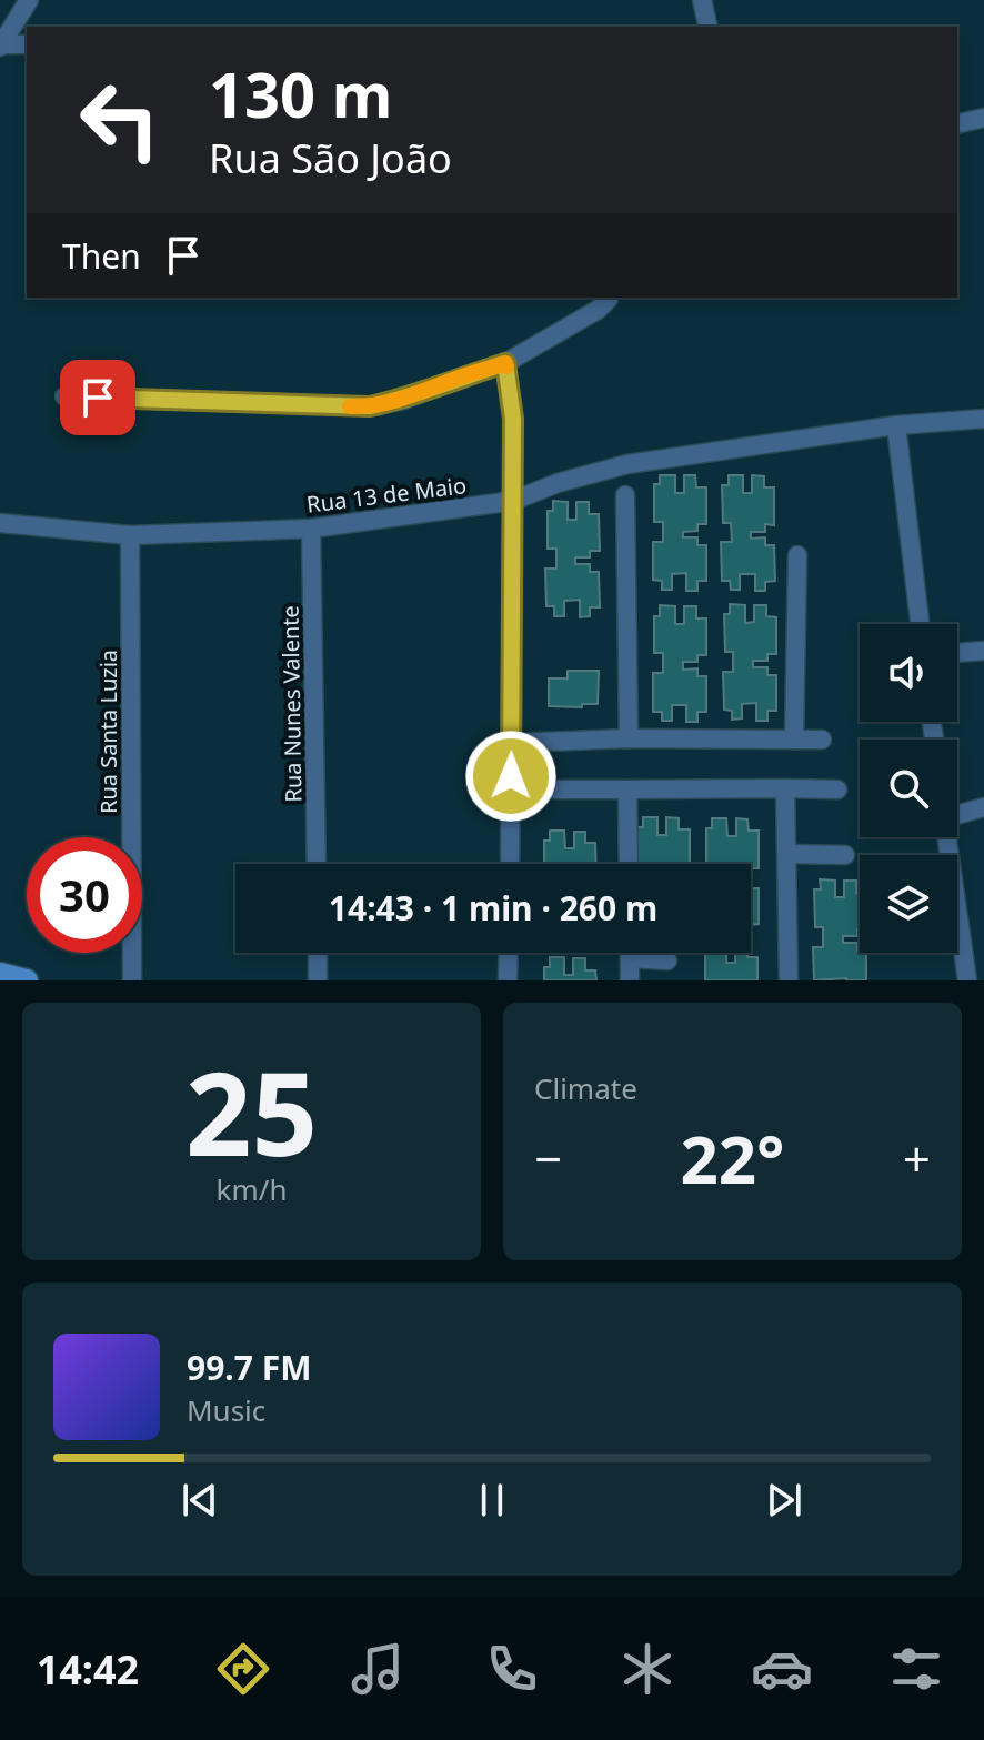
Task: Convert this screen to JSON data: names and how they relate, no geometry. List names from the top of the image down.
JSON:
{
  "streets": {
    "street": ["Rua 13 de Maio", "Rua Nunes Valente", "Rua Santa Luzia"]
  },
  "crossings": [
    ["Rua 13 de Maio", "Rua Nunes Valente"],
    ["Rua 13 de Maio", "Rua Santa Luzia"]
  ],
  "page": {
    "turn": ["130 m", "Rua São João"],
    "then": "Then",
    "limit": "30",
    "trip": "14:43 · 1 min · 260 m",
    "tile": [
      ["25", "km/h"],
      "Climate"
    ],
    "heat": ["−", "22°", "+"],
    "song": ["99.7 FM", "Music"],
    "tabs": "14:42"
  }
}
